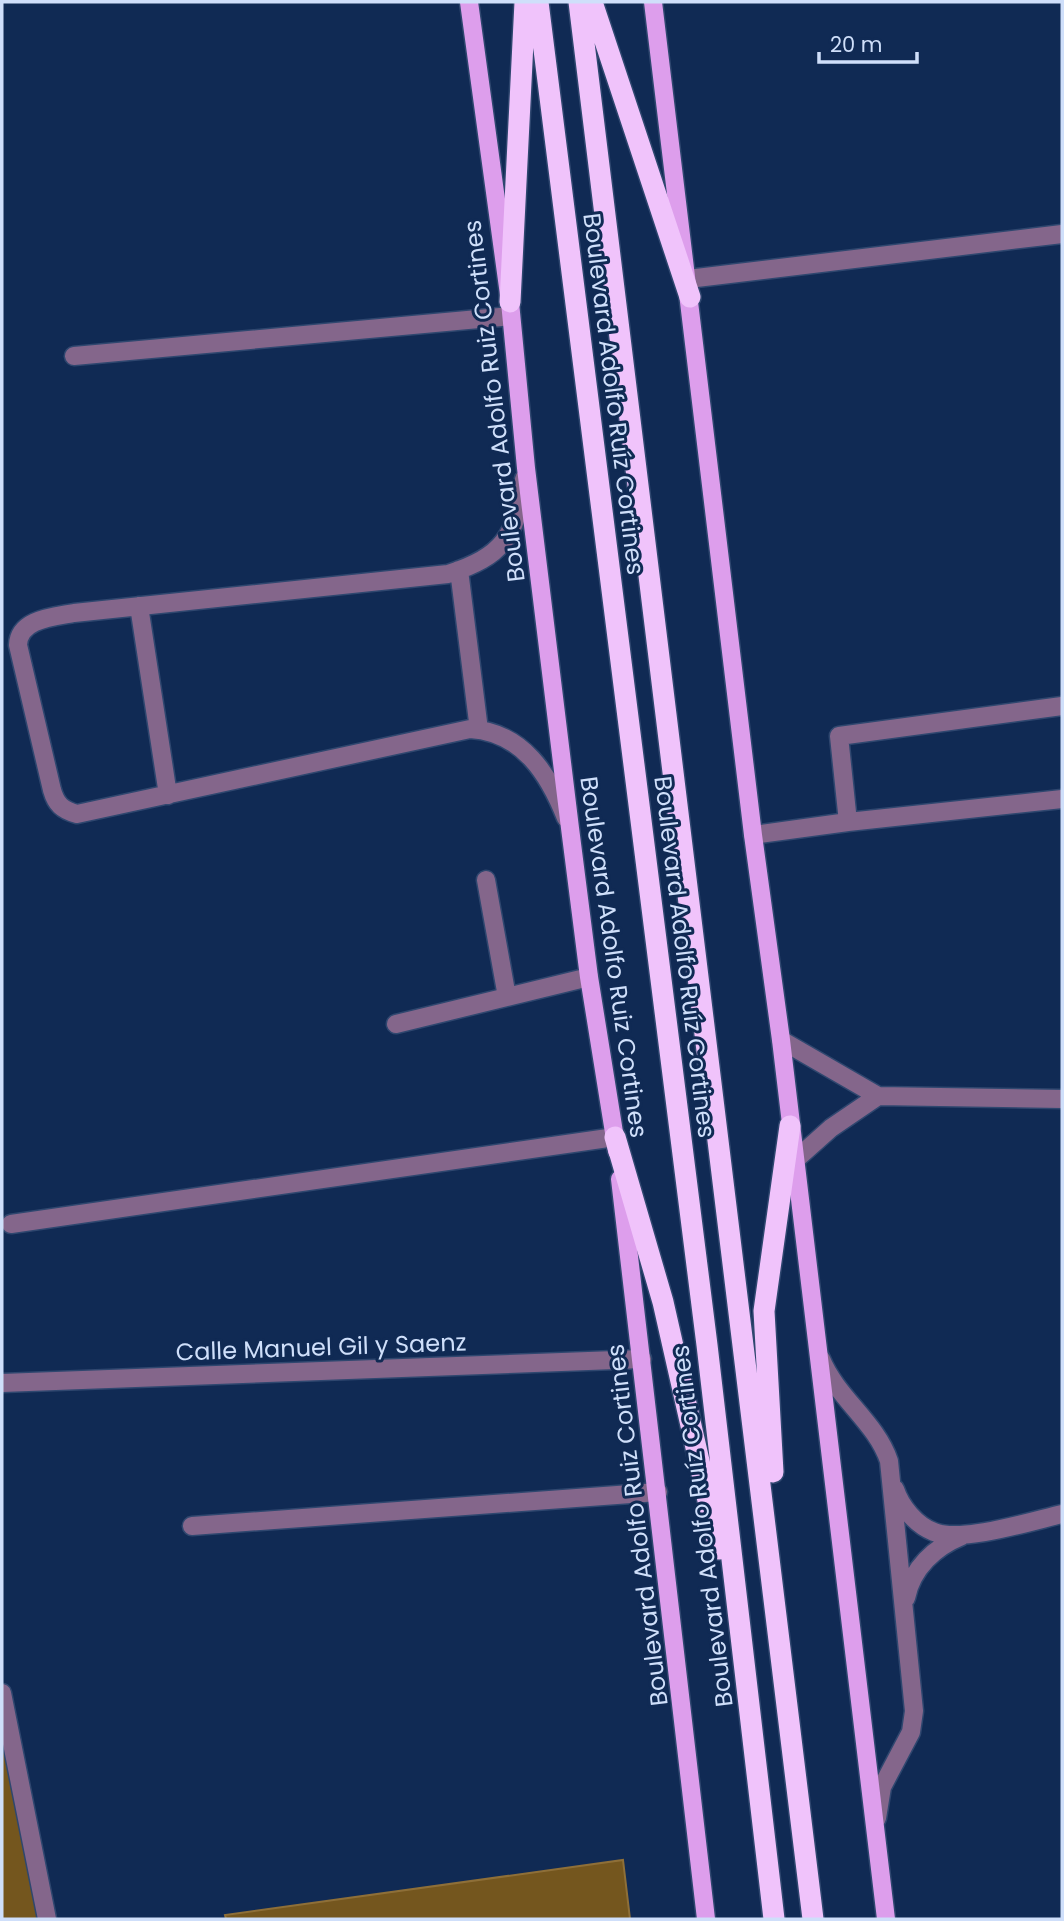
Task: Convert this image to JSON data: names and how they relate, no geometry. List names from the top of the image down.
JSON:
{
  "streets": {
    "highway": ["Boulevard Adolfo Ruíz Cortines"],
    "main road": ["Boulevard Adolfo Ruiz Cortines"],
    "street": ["Calle Manuel Gil y Saenz"]
  },
  "crossings": [
    ["Boulevard Adolfo Ruiz Cortines", "Calle Manuel Gil y Saenz"]
  ],
  "scale_bar": "20 m"
}
